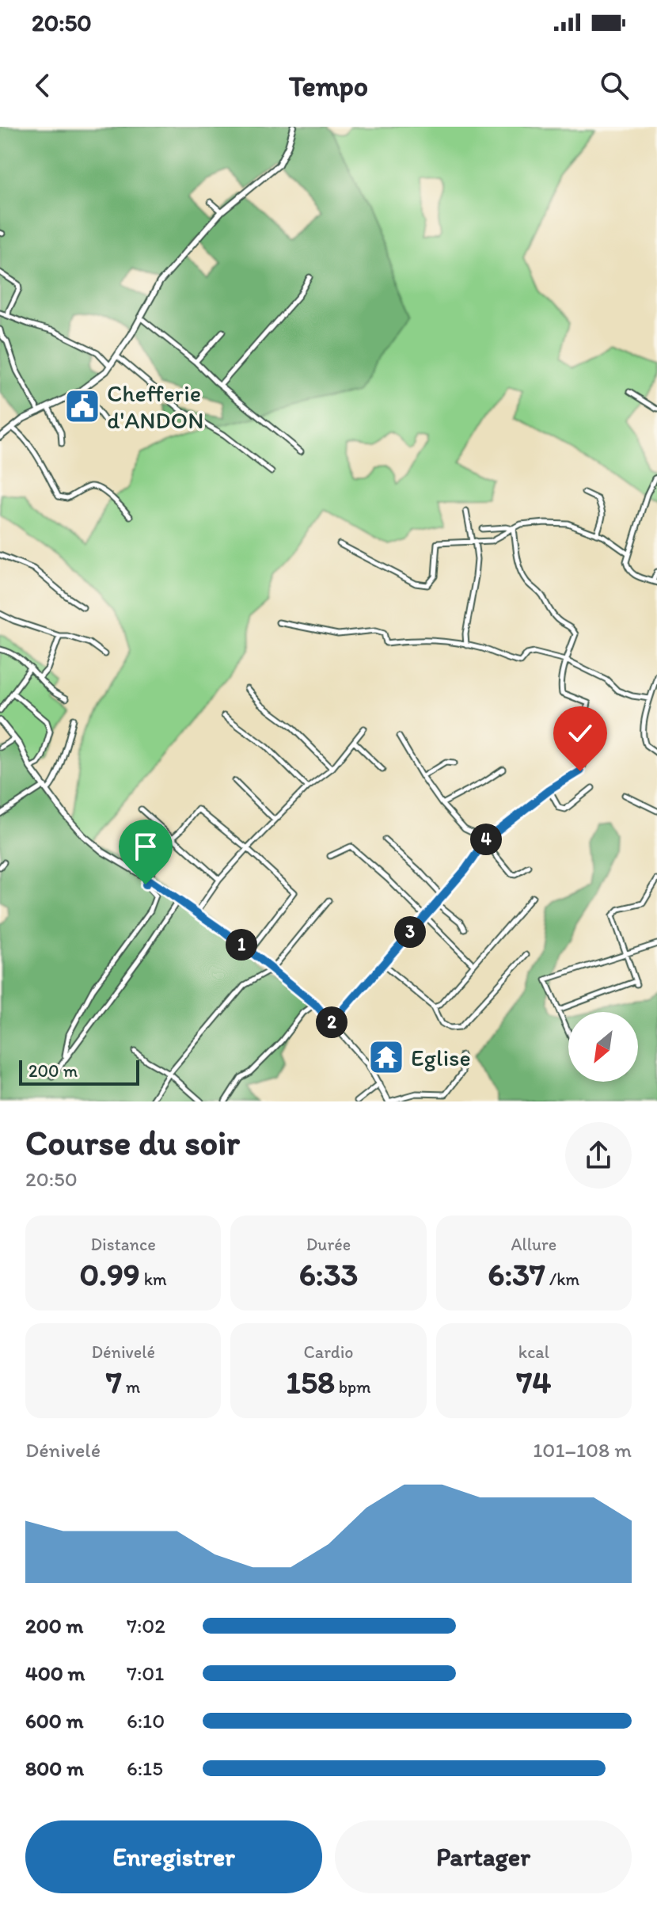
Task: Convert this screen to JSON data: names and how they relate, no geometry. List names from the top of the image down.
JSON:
{
  "places": {
    "public building": ["Chefferie d'ANDON"],
    "temple": ["Eglise"]
  },
  "scale_bar": "200 m",
  "north": "bottom left",
  "page": {
    "status": "20:50",
    "header": "Tempo",
    "pins": [
      "4",
      "3",
      "1",
      "2"
    ],
    "scale": "200 m",
    "heading": ["Course du soir", "20:50"],
    "stats": [
      ["Distance", "0.99 km"],
      ["Durée", "6:33"],
      ["Allure", "6:37 /km"],
      ["Dénivelé", "7 m"],
      ["Cardio", "158 bpm"],
      ["kcal", "74"]
    ],
    "chart": ["Dénivelé", "101–108 m"],
    "list": [
      {
        "name": "200 m",
        "note": "7:02"
      },
      {
        "name": "400 m",
        "note": "7:01"
      },
      {
        "name": "600 m",
        "note": "6:10"
      },
      {
        "name": "800 m",
        "note": "6:15"
      }
    ],
    "buttons": ["Enregistrer", "Partager"]
  }
}
